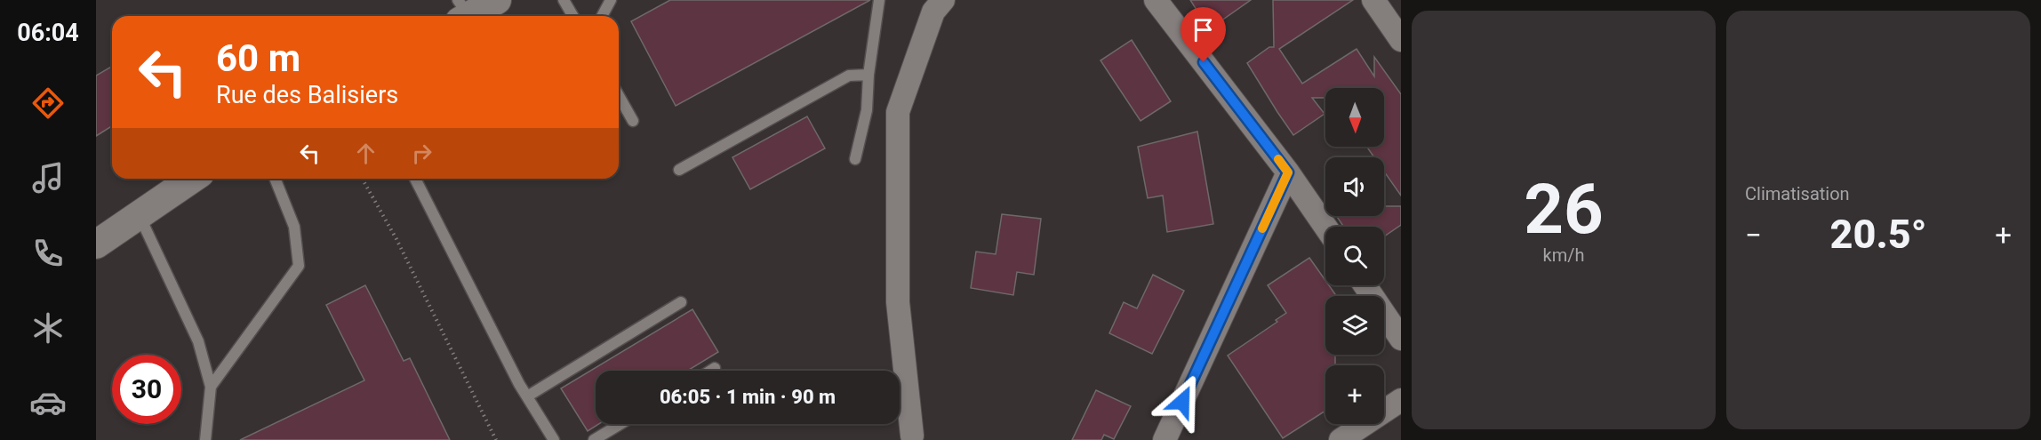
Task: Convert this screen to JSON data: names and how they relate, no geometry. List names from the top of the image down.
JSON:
{
  "north": "bottom",
  "page": {
    "tabs": "06:04",
    "tile": [
      ["26", "km/h"],
      "Climatisation"
    ],
    "turn": ["60 m", "Rue des Balisiers"],
    "map_buttons": "+",
    "heat": ["−", "20.5°", "+"],
    "limit": "30",
    "trip": "06:05 · 1 min · 90 m"
  }
}
